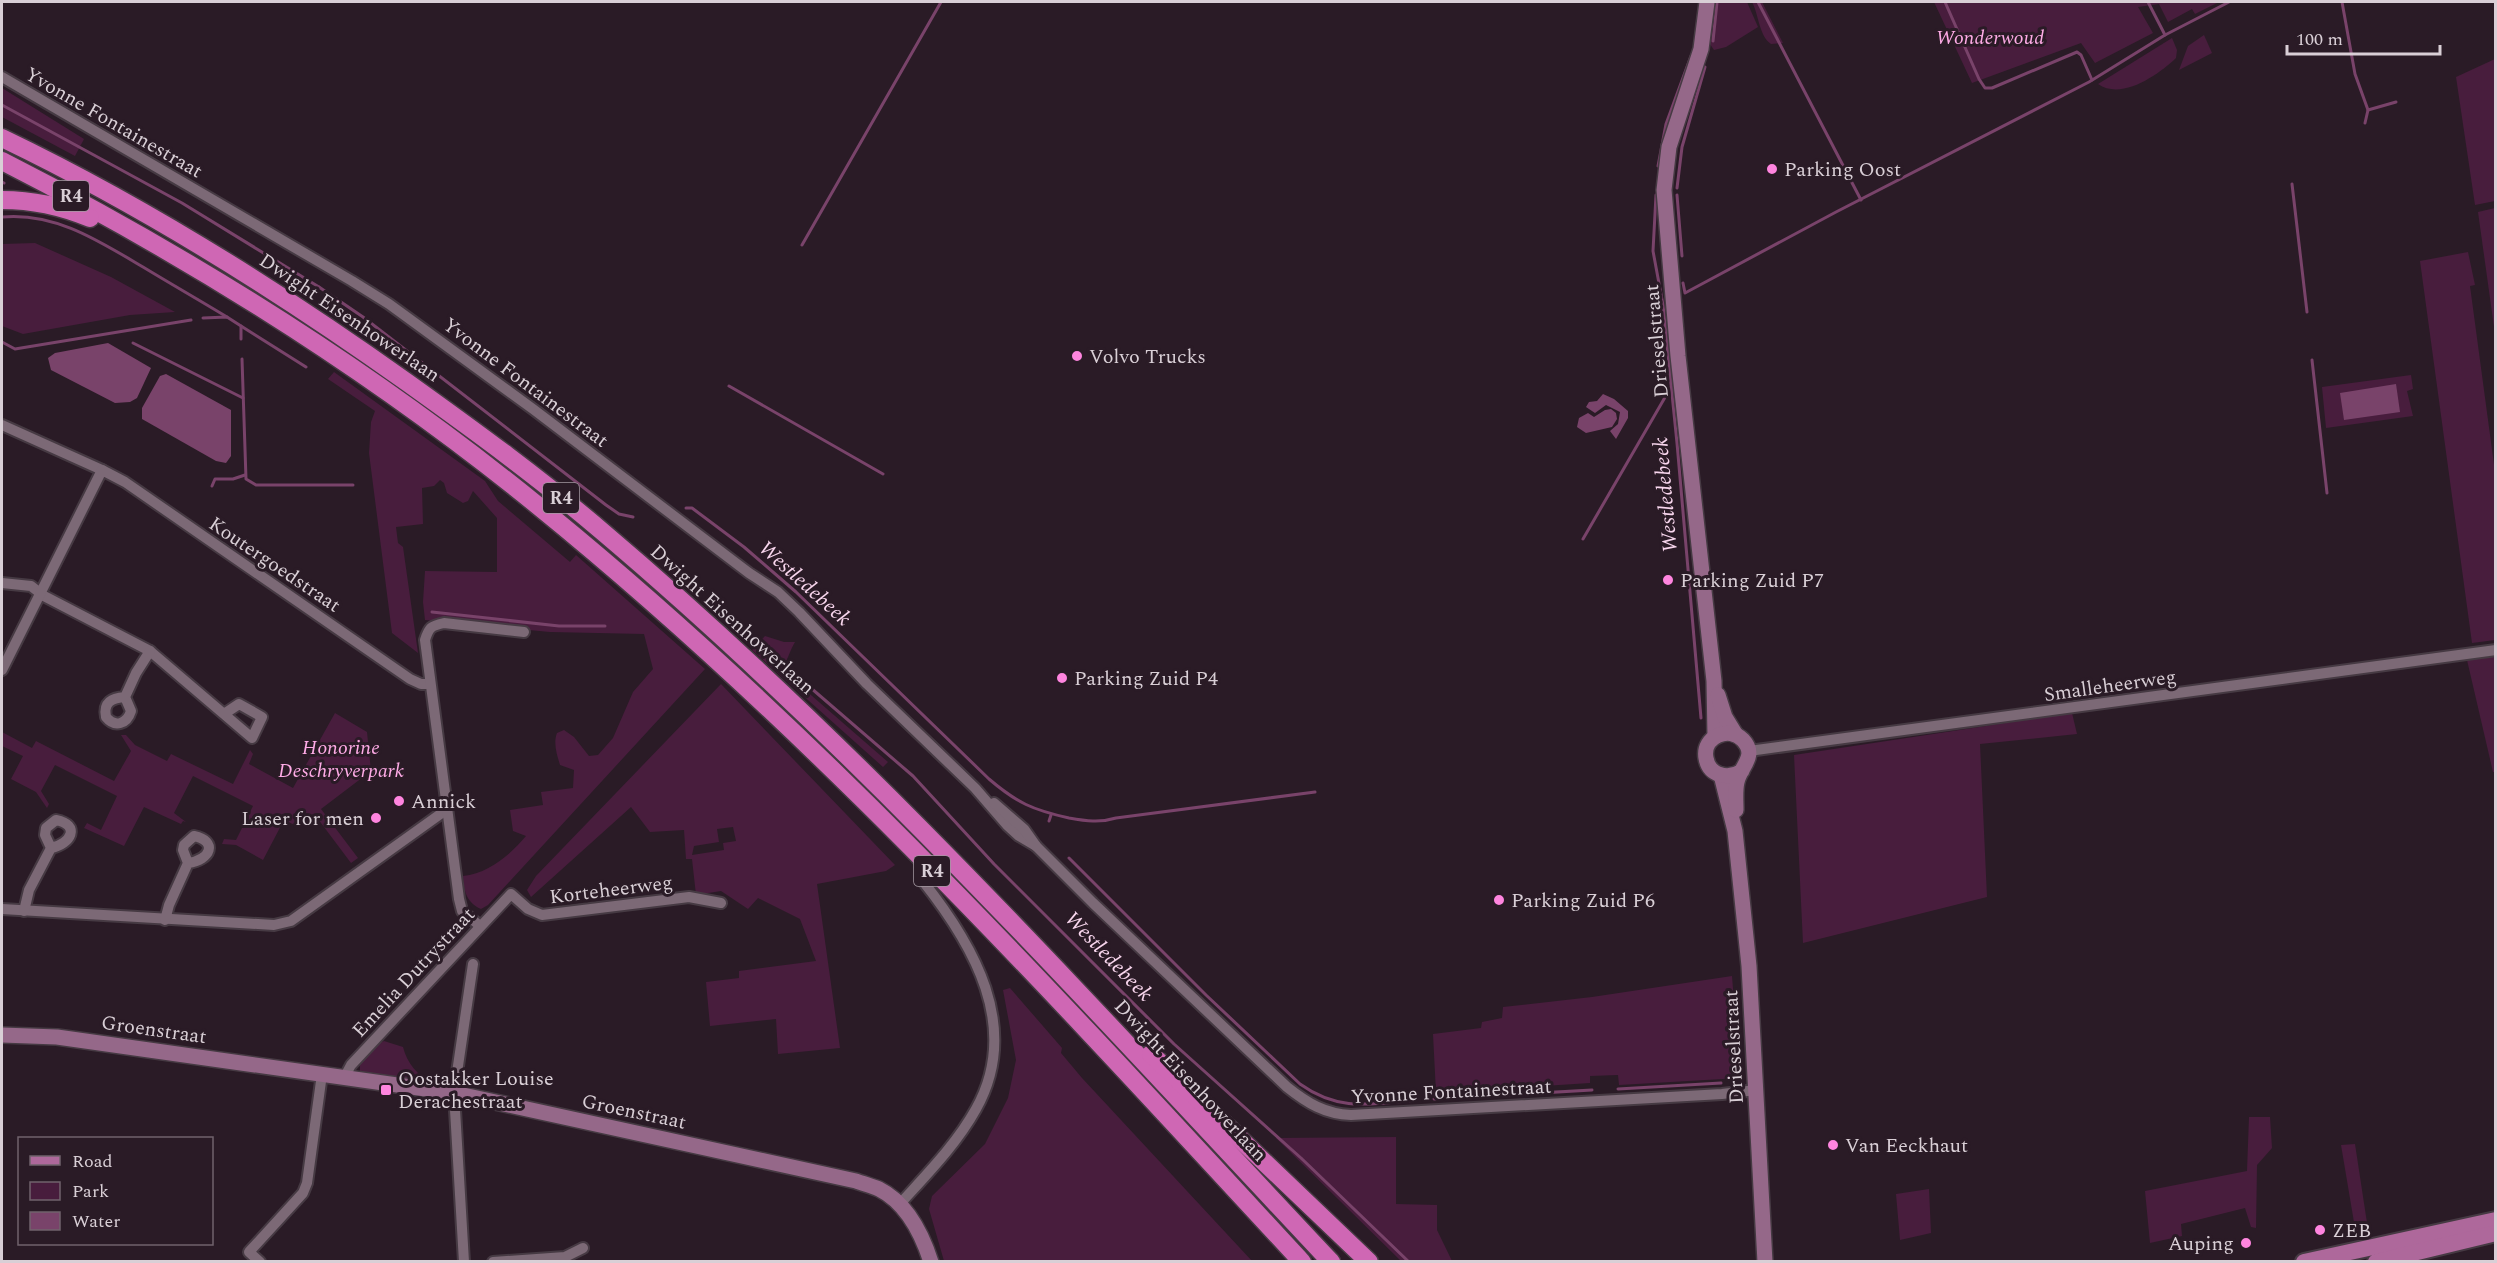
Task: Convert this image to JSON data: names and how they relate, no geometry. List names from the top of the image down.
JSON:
{
  "streets": {
    "highway": ["R4", "Dwight Eisenhowerlaan"],
    "street": [
      "Yvonne Fontainestraat",
      "Drieselstraat",
      "Koutergoedstraat",
      "Smalleheerweg",
      "Korteheerweg",
      "Emelia Dutrystraat",
      "Groenstraat"
    ]
  },
  "crossings": [
    ["Yvonne Fontainestraat", "Drieselstraat"],
    ["Drieselstraat", "Smalleheerweg"],
    ["Korteheerweg", "Emelia Dutrystraat"],
    ["Emelia Dutrystraat", "Groenstraat"]
  ],
  "water": ["Westledebeek"],
  "parks": ["Wonderwoud", "Honorine Deschryverpark"],
  "places": {
    "other": [
      "Parking Oost",
      "Volvo Trucks",
      "Parking Zuid P7",
      "Parking Zuid P4",
      "Annick",
      "Laser for men",
      "Parking Zuid P6",
      "Van Eeckhaut",
      "ZEB",
      "Auping"
    ],
    "transit": ["Oostakker Louise Derachestraat"]
  },
  "legend": ["Road", "Park", "Water"],
  "scale_bar": "100 m"
}
